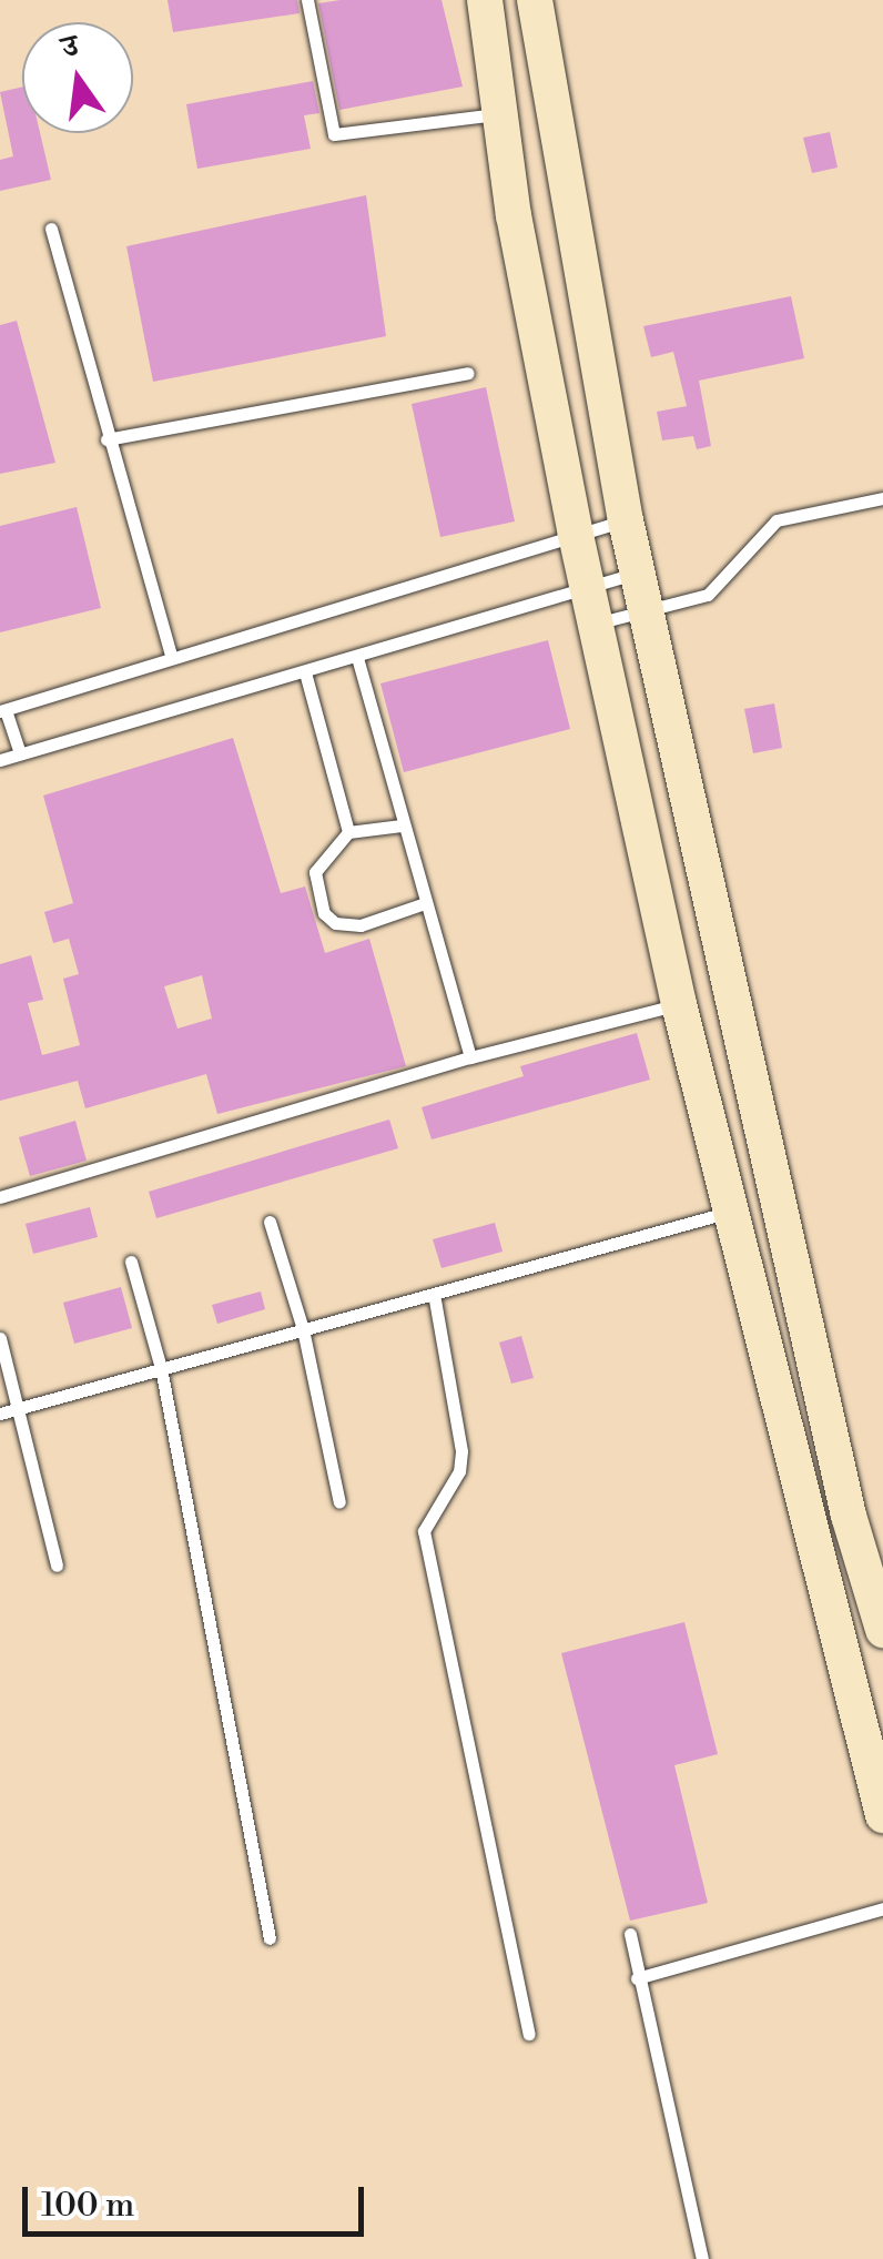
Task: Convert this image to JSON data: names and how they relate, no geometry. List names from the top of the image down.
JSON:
{
  "scale_bar": "100 m",
  "north": "top"
}
